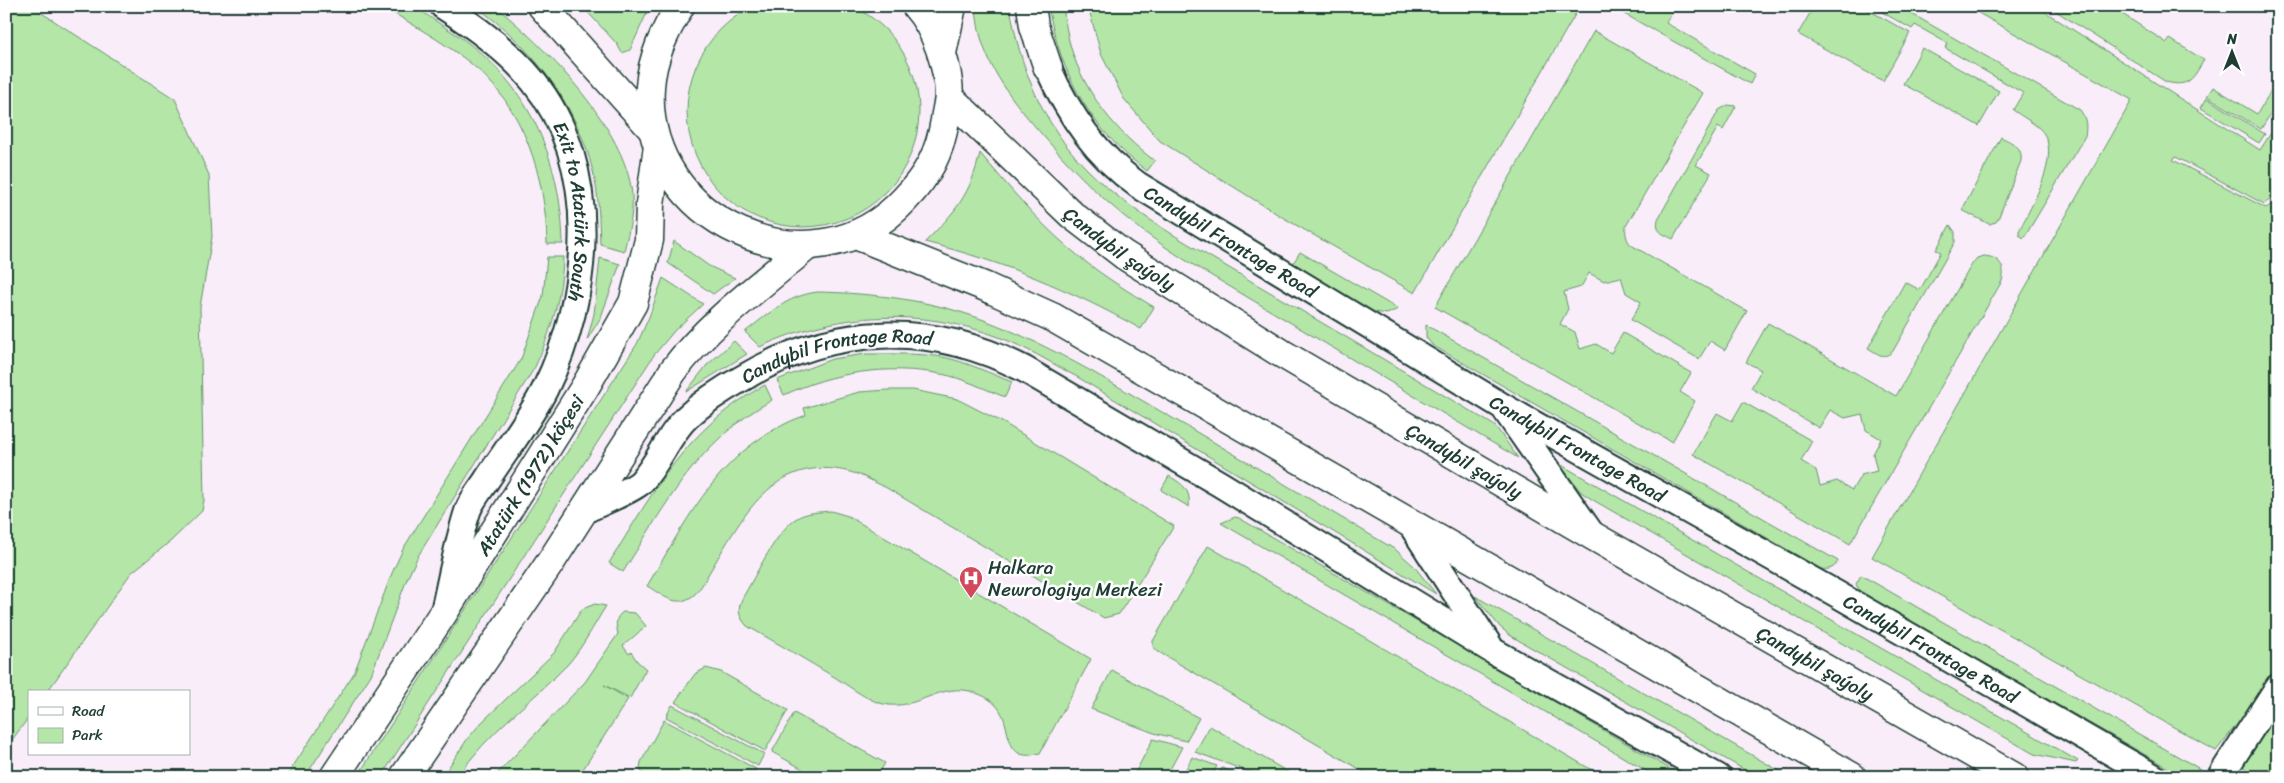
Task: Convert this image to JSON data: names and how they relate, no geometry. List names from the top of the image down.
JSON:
{
  "streets": {
    "main road": ["Çandybil şaýoly", "Atatürk (1972) köçesi"],
    "street": ["Exit to Atatürk South", "Candybil Frontage Road"]
  },
  "crossings": [
    ["Exit to Atatürk South", "Atatürk (1972) köçesi"]
  ],
  "places": {
    "hospital": ["Halkara Newrologiya Merkezi"]
  },
  "legend": ["Road", "Park"],
  "north": "top"
}
